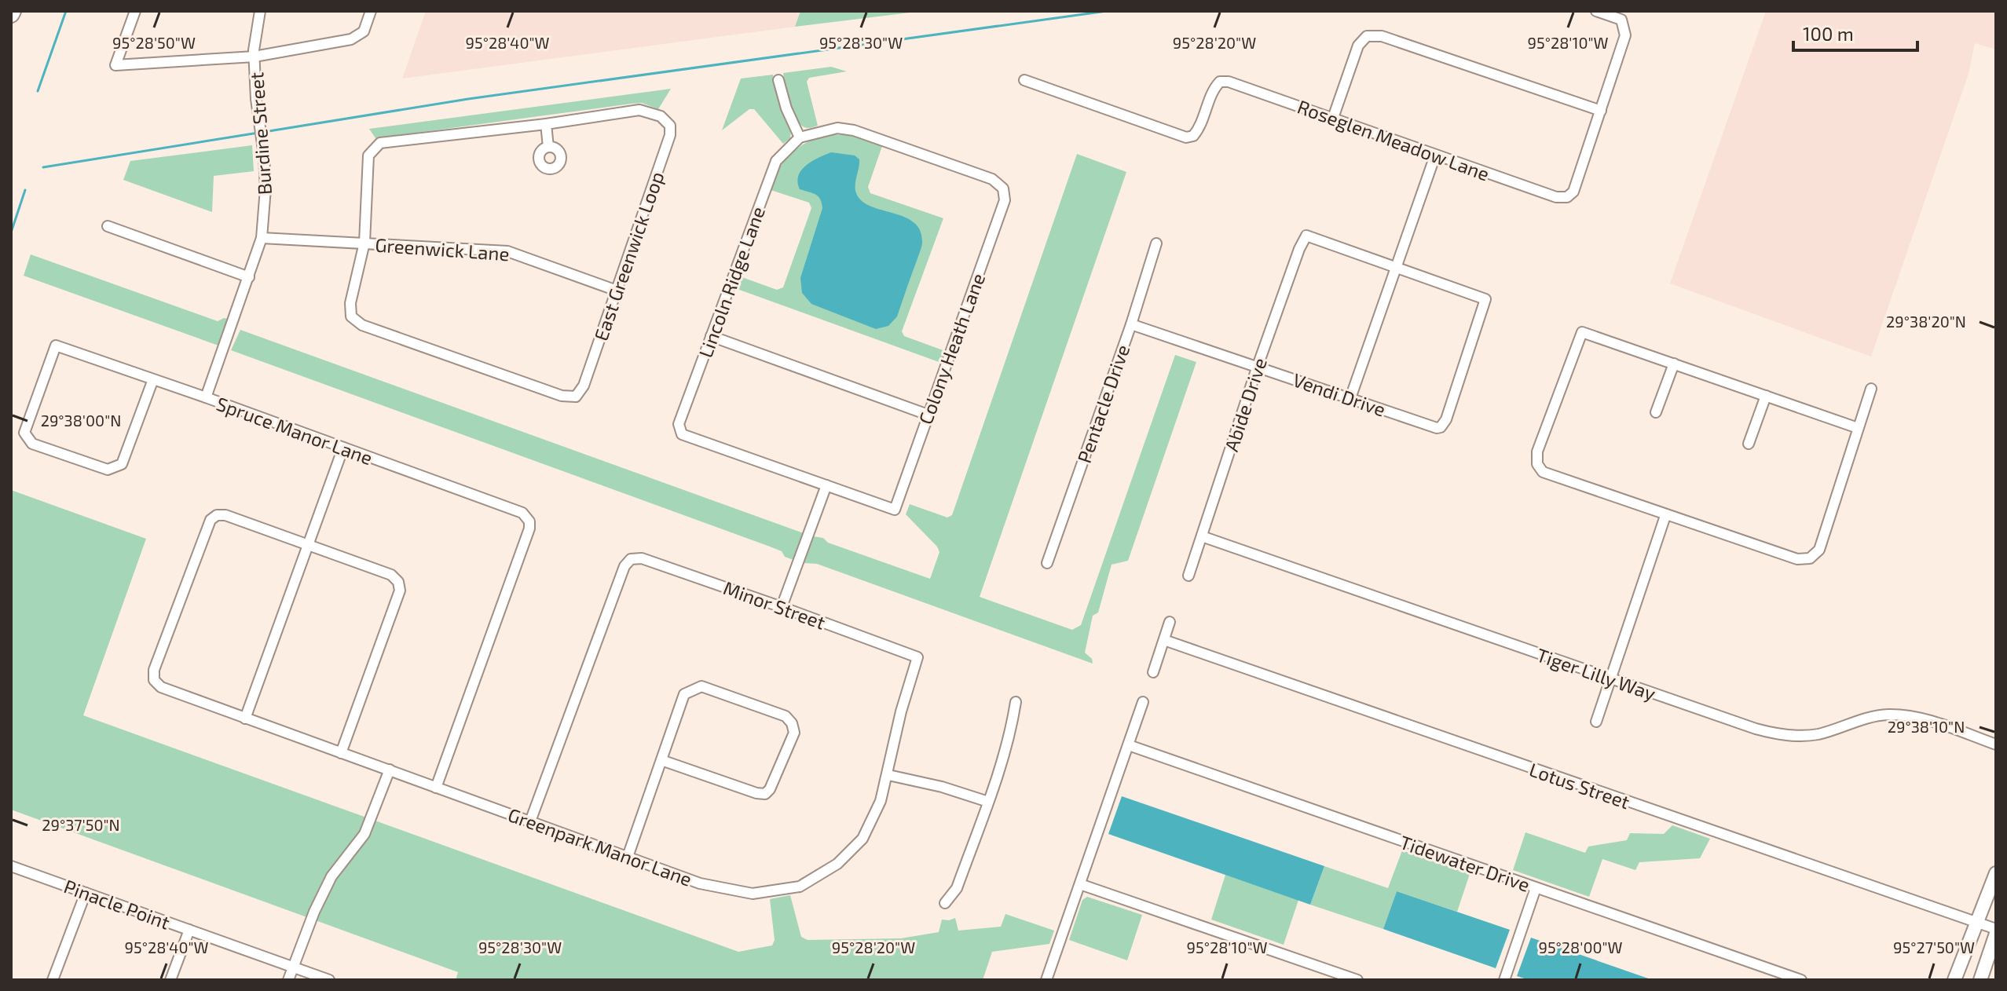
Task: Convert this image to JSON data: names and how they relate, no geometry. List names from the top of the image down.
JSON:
{
  "streets": {
    "street": [
      "Burdine Street",
      "Roseglen Meadow Lane",
      "Greenwick Lane",
      "East Greenwick Loop",
      "Lincoln Ridge Lane",
      "Colony Heath Lane",
      "Vendi Drive",
      "Pentacle Drive",
      "Abide Drive",
      "Spruce Manor Lane",
      "Minor Street",
      "Tiger Lilly Way",
      "Lotus Street",
      "Greenpark Manor Lane",
      "Tidewater Drive",
      "Pinacle Point"
    ]
  },
  "crossings": [
    ["Burdine Street", "Greenwick Lane"],
    ["Burdine Street", "Spruce Manor Lane"],
    ["Greenwick Lane", "East Greenwick Loop"],
    ["Lincoln Ridge Lane", "Colony Heath Lane"],
    ["Vendi Drive", "Pentacle Drive"],
    ["Vendi Drive", "Abide Drive"],
    ["Abide Drive", "Tiger Lilly Way"],
    ["Spruce Manor Lane", "Greenpark Manor Lane"],
    ["Minor Street", "Greenpark Manor Lane"]
  ],
  "scale_bar": "100 m",
  "coordinates": [
    "95°28'50\"W",
    "95°28'40\"W",
    "95°28'30\"W",
    "95°28'20\"W",
    "95°28'10\"W",
    "29°38'20\"N",
    "29°38'00\"N",
    "29°38'10\"N",
    "29°37'50\"N",
    "95°28'00\"W",
    "95°27'50\"W"
  ]
}
